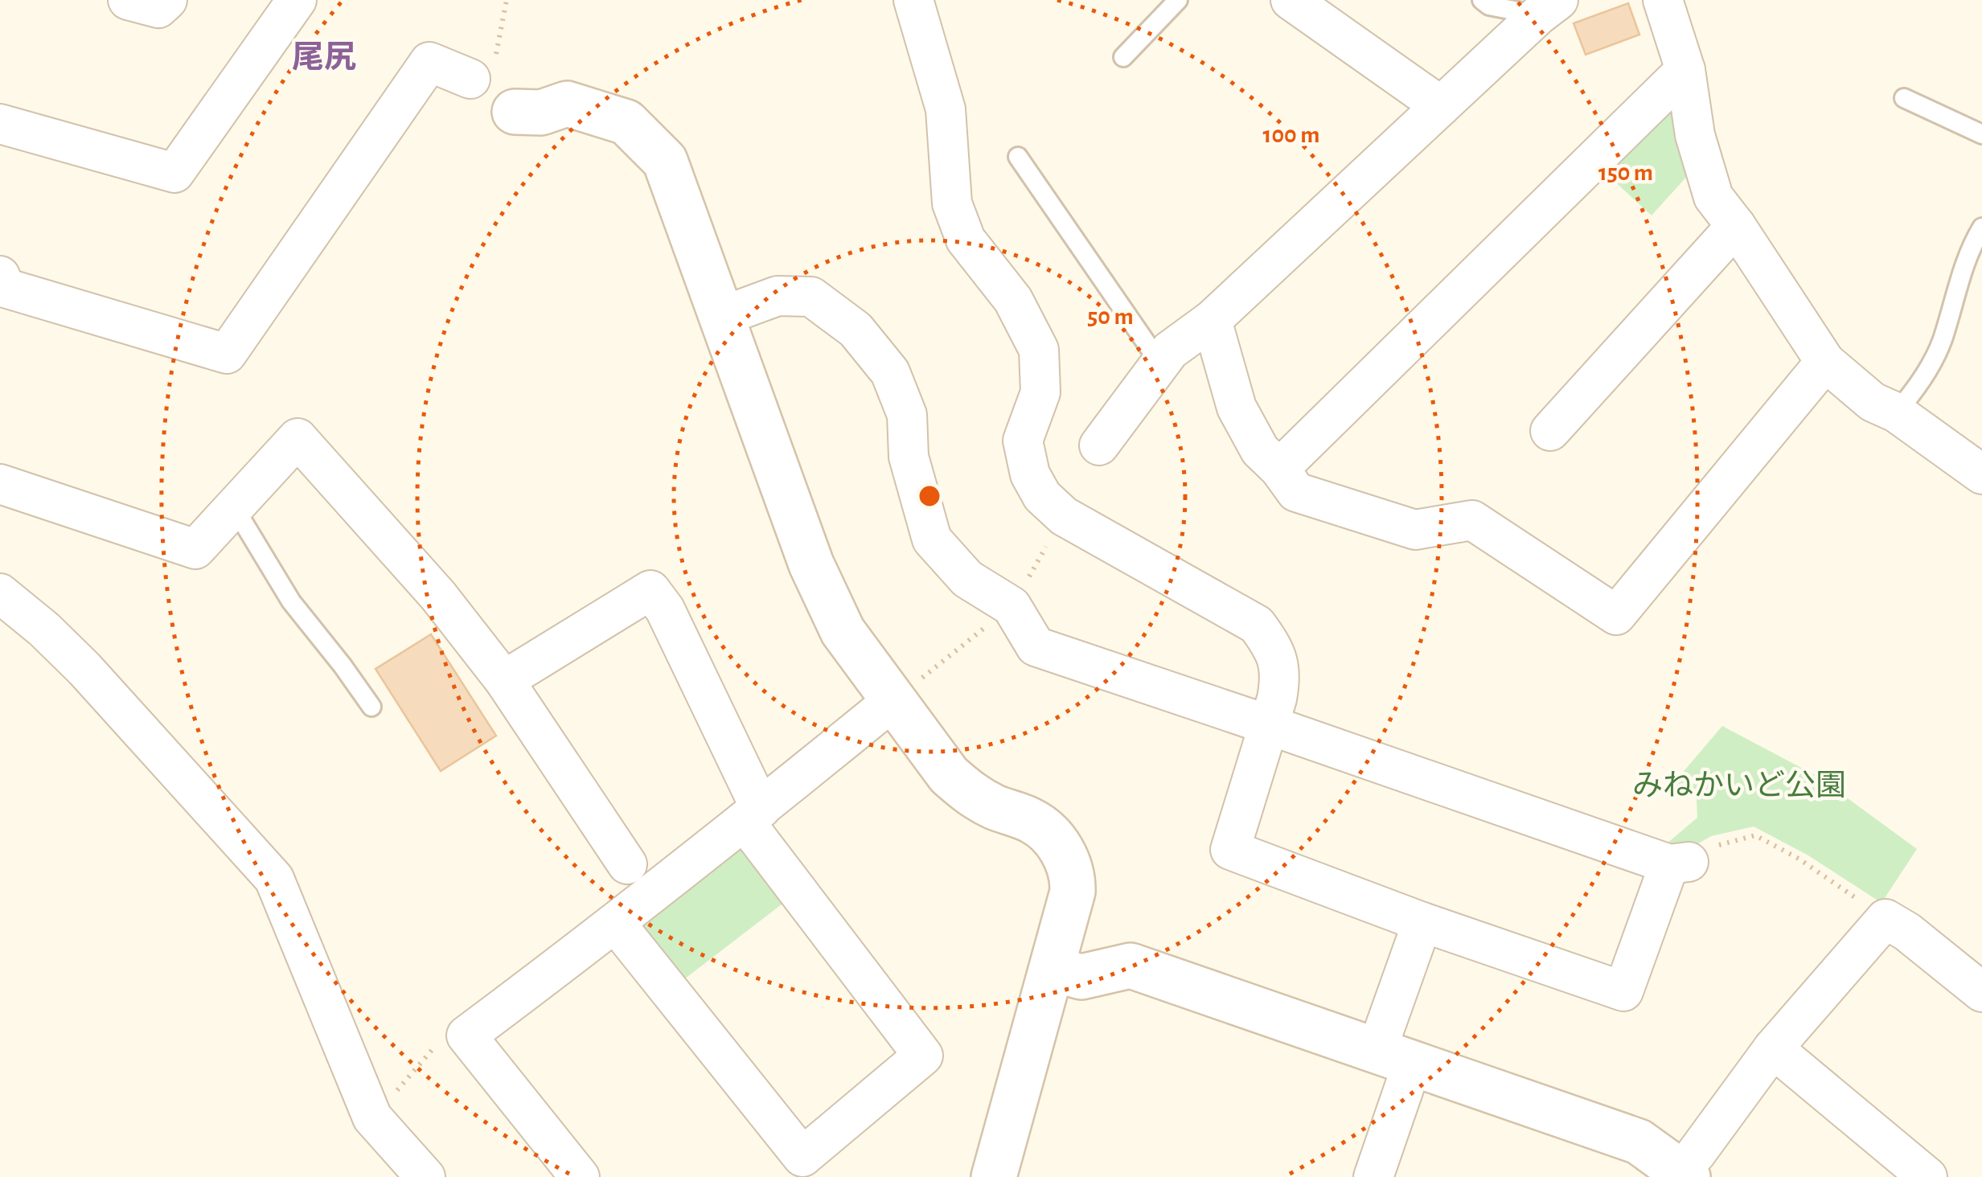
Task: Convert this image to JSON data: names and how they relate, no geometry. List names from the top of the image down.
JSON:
{
  "districts": ["尾尻"],
  "parks": ["みねかいど公園"],
  "rings": ["100 m", "150 m", "50 m"]
}
